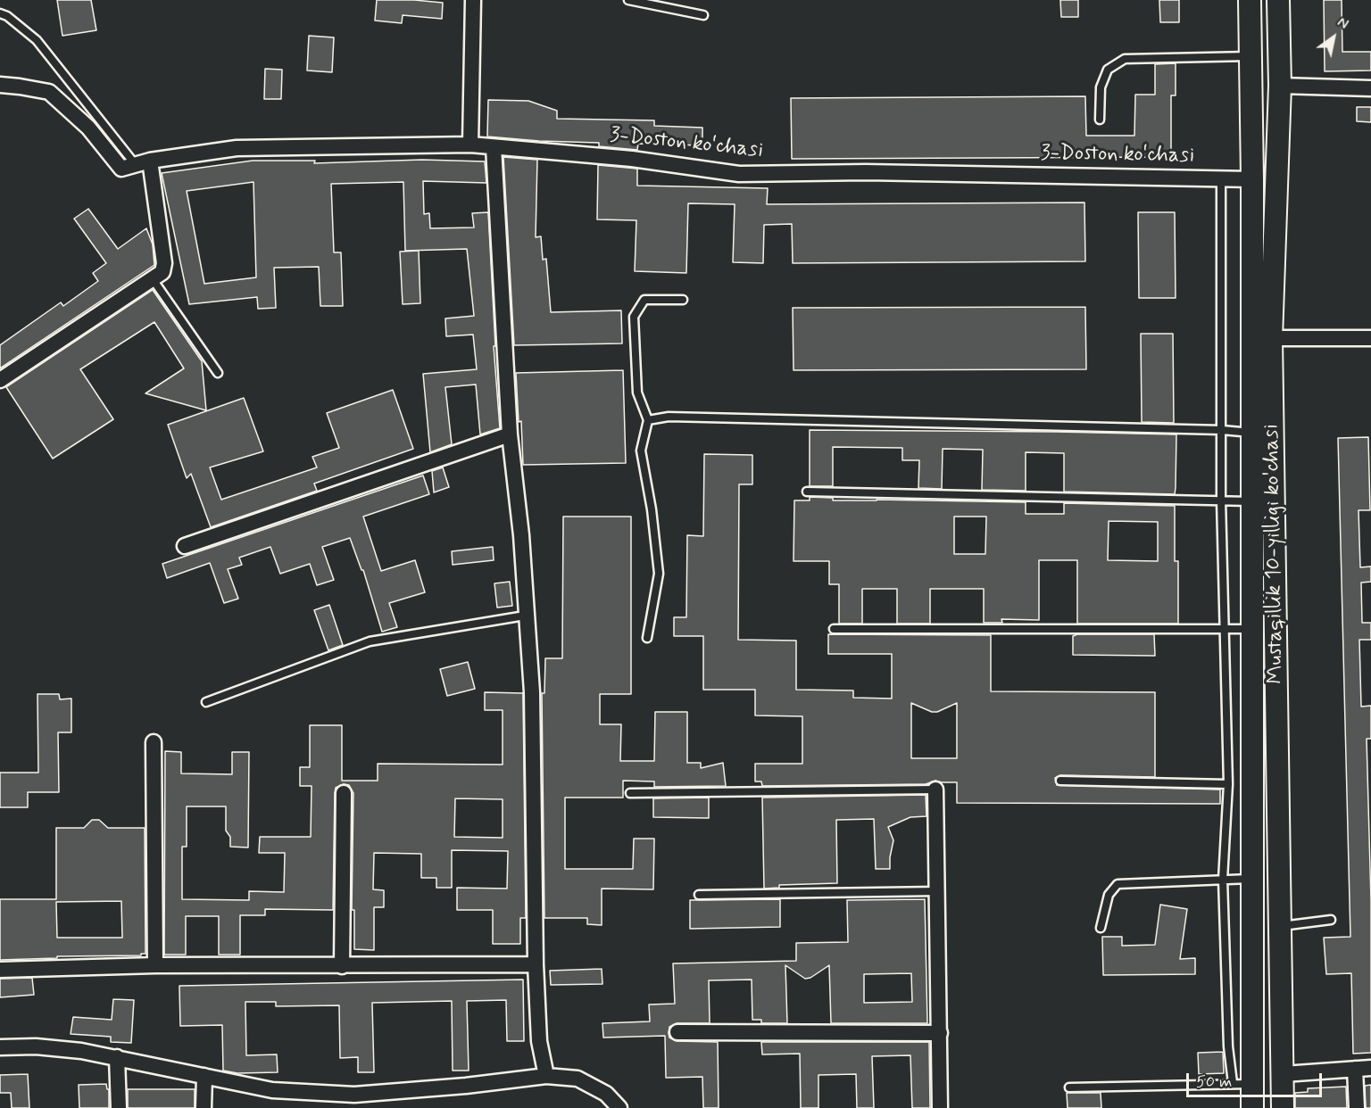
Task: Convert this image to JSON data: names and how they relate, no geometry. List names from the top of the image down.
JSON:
{
  "streets": {
    "main road": ["Mustaqillik 10-yilligi ko'chasi"],
    "street": ["3-Doston koʻchasi"]
  },
  "crossings": [
    ["3-Doston koʻchasi", "Mustaqillik 10-yilligi ko'chasi"]
  ],
  "scale_bar": "50 m",
  "north": "top right"
}
